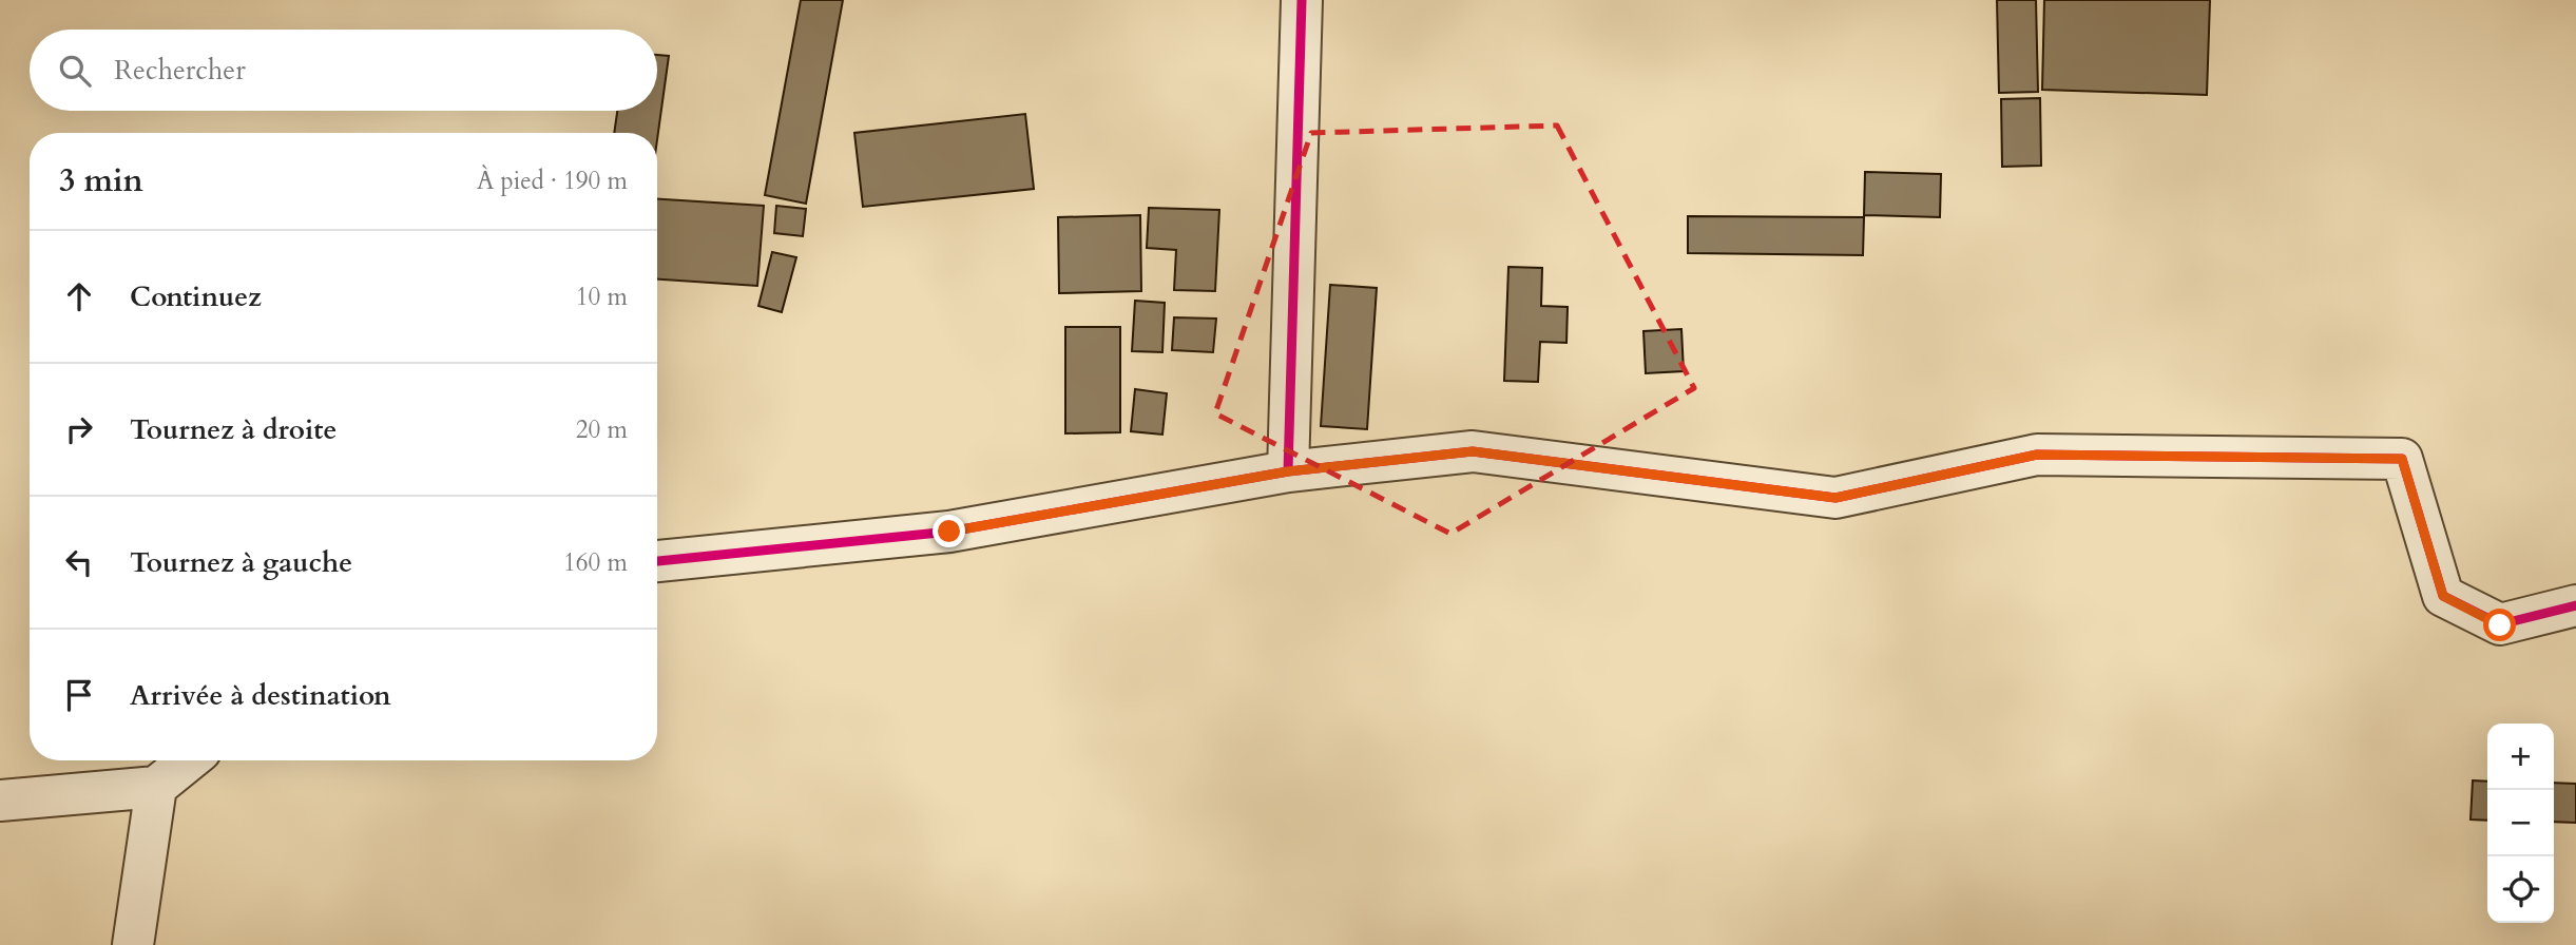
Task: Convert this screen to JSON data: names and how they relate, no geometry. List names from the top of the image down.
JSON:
{
  "page": {
    "search": "Rechercher",
    "heading": ["3 min", "À pied · 190 m"],
    "list": [
      ["Continuez", "10 m"],
      ["Tournez à droite", "20 m"],
      ["Tournez à gauche", "160 m"],
      "Arrivée à destination"
    ],
    "map_buttons": ["+", "−"]
  }
}
